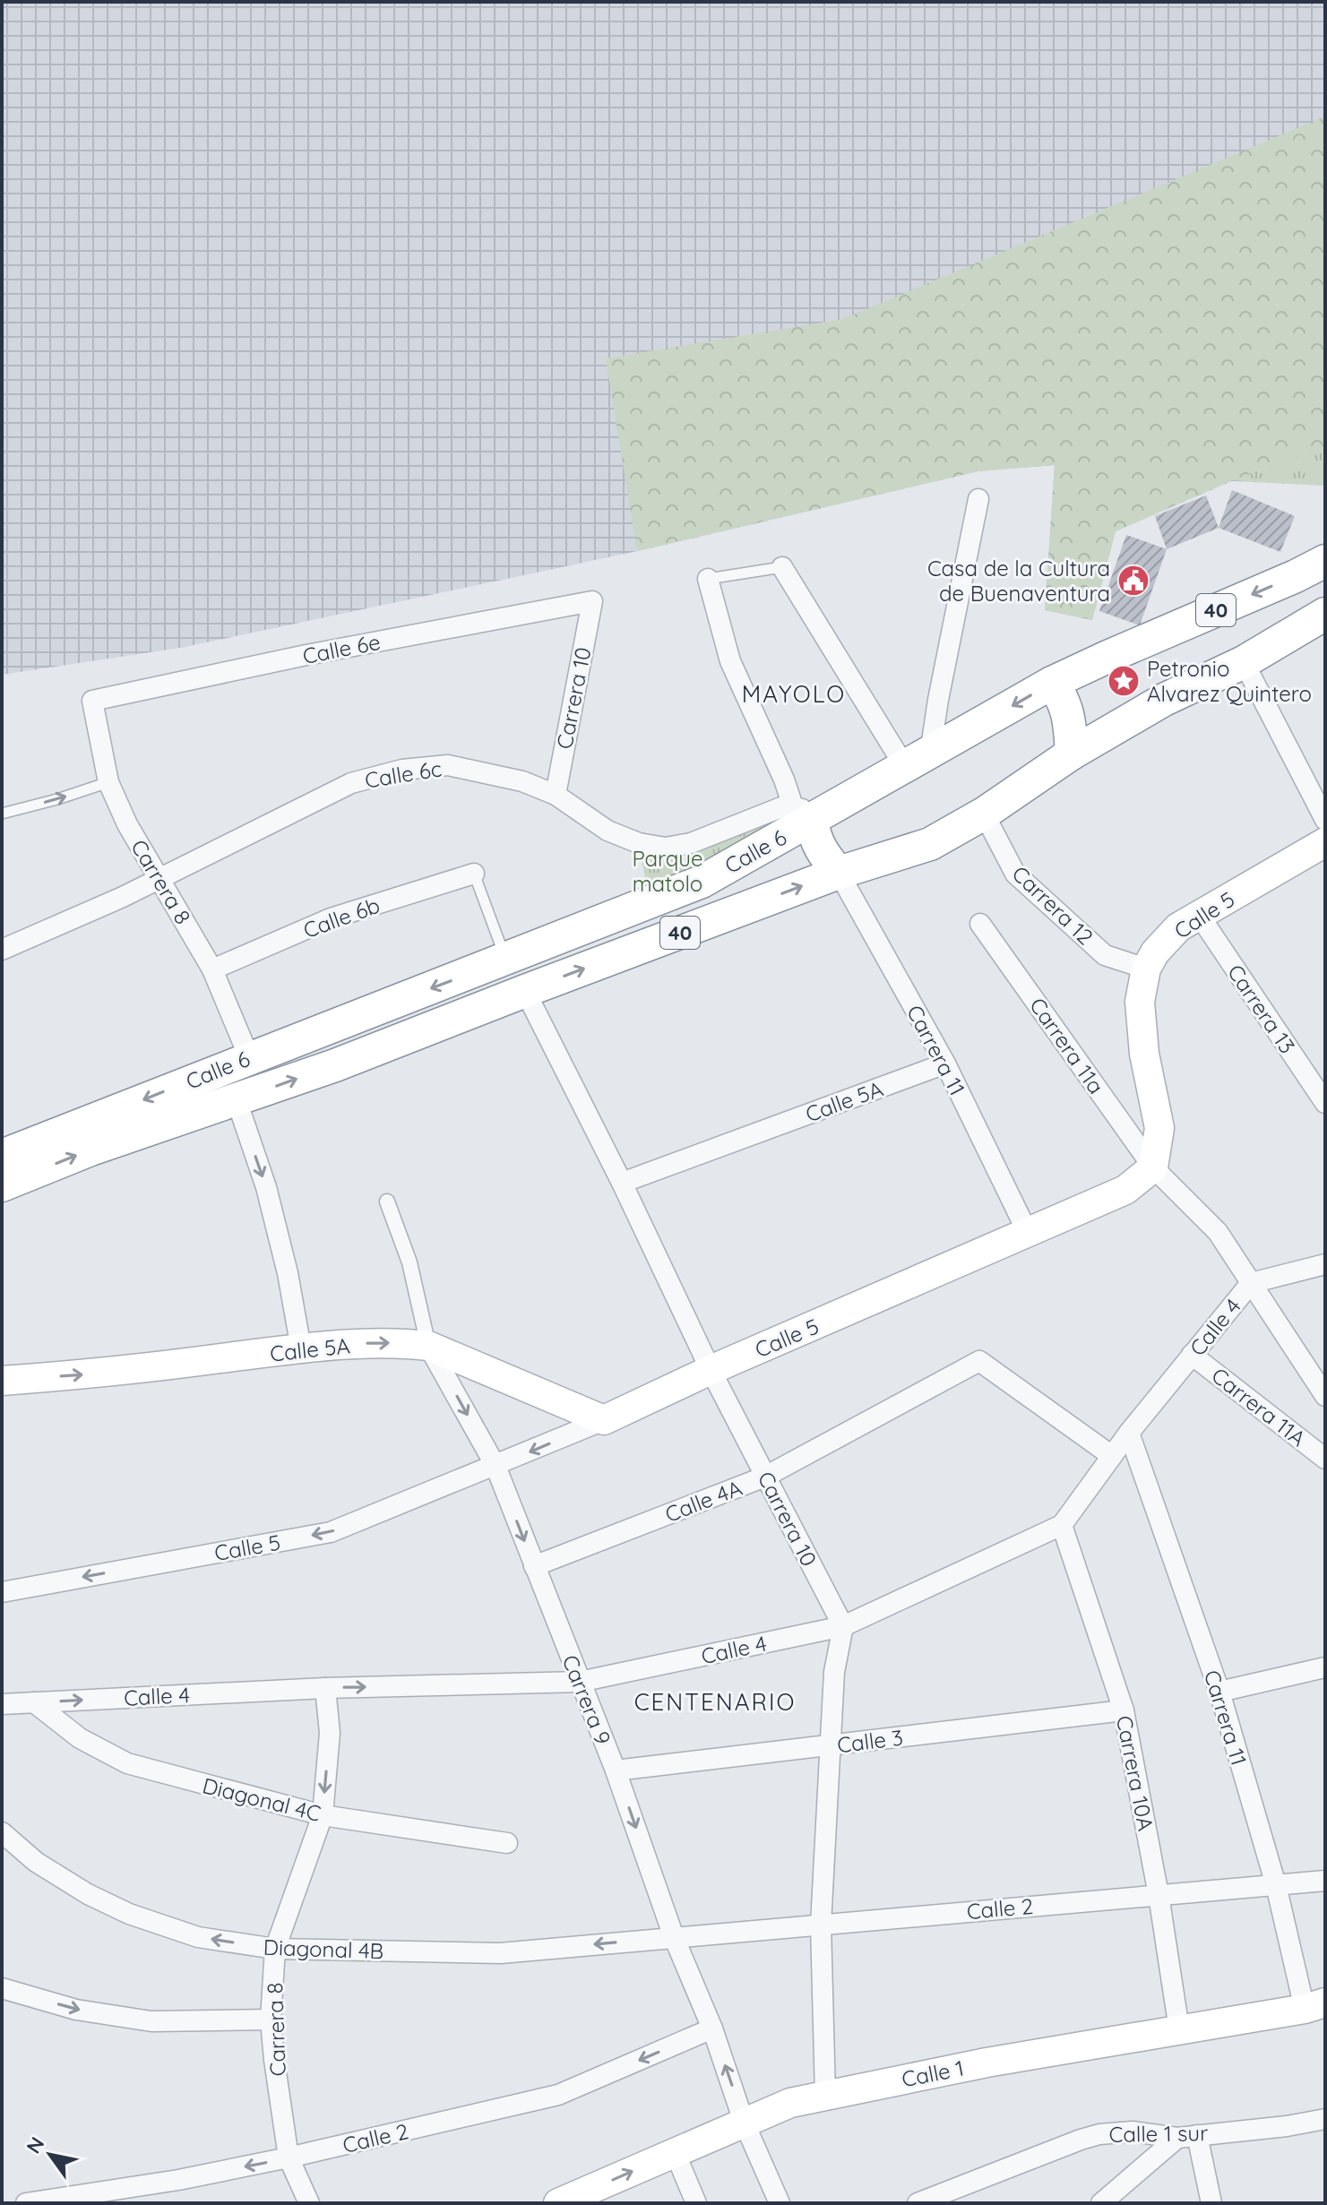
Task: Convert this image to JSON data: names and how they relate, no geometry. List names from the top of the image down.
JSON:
{
  "streets": {
    "highway": ["40", "Calle 6"],
    "main road": ["Calle 5", "Calle 5A", "Calle 1"],
    "street": [
      "Calle 6e",
      "Carrera 10",
      "Calle 6c",
      "Carrera 8",
      "Carrera 12",
      "Calle 6b",
      "Carrera 13",
      "Carrera 11a",
      "Carrera 11",
      "Calle 4",
      "Carrera 11A",
      "Calle 4A",
      "Carrera 9",
      "Calle 3",
      "Carrera 10A",
      "Diagonal 4C",
      "Calle 2",
      "Diagonal 4B",
      "Calle 1 sur"
    ]
  },
  "crossings": [
    ["Calle 6e", "Carrera 10"],
    ["Calle 6e", "Carrera 8"],
    ["Carrera 10", "Calle 6c"],
    ["Carrera 10", "Calle 6"],
    ["Carrera 10", "Calle 5"],
    ["Carrera 10", "Calle 5A"],
    ["Carrera 10", "Calle 4"],
    ["Carrera 10", "Calle 4A"],
    ["Calle 6c", "Calle 6"],
    ["Calle 6c", "Carrera 8"],
    ["Calle 6", "Carrera 8"],
    ["Calle 6", "Carrera 12"],
    ["Calle 6", "Carrera 11"],
    ["Carrera 8", "Calle 6b"],
    ["Carrera 8", "Calle 4"],
    ["Carrera 8", "Diagonal 4C"],
    ["Carrera 8", "Calle 2"],
    ["Carrera 8", "Diagonal 4B"],
    ["Carrera 12", "Calle 5"],
    ["Calle 5", "Carrera 13"],
    ["Calle 5", "Carrera 11a"],
    ["Calle 5", "Carrera 11"],
    ["Calle 5", "Calle 5A"],
    ["Calle 5", "Carrera 9"],
    ["Carrera 11", "Calle 5A"],
    ["Carrera 11", "Calle 4"],
    ["Carrera 11", "Calle 2"],
    ["Carrera 11", "Calle 1"],
    ["Calle 5A", "Carrera 9"],
    ["Calle 4", "Carrera 11A"],
    ["Calle 4", "Calle 4A"],
    ["Calle 4", "Carrera 9"],
    ["Calle 4", "Carrera 10A"],
    ["Calle 4", "Diagonal 4C"],
    ["Calle 4A", "Carrera 9"],
    ["Carrera 9", "Calle 3"],
    ["Carrera 9", "Calle 2"],
    ["Carrera 9", "Diagonal 4B"],
    ["Carrera 9", "Calle 1"],
    ["Calle 3", "Carrera 10A"],
    ["Carrera 10A", "Calle 2"],
    ["Carrera 10A", "Calle 1"],
    ["Calle 2", "Diagonal 4B"]
  ],
  "one_way": [
    "Calle 5",
    "Calle 5A",
    "Calle 4",
    "Calle 2"
  ],
  "districts": ["MAYOLO", "CENTENARIO"],
  "parks": ["Parque matolo"],
  "places": {
    "public building": ["Casa de la Cultura de Buenaventura"],
    "place": ["Petronio Alvarez Quintero"]
  },
  "north": "top left"
}
